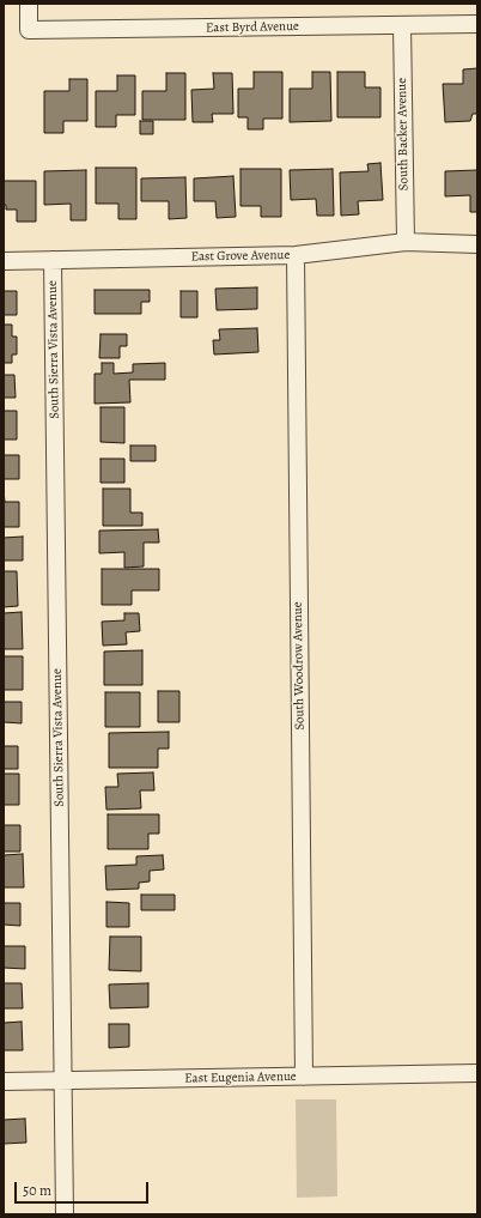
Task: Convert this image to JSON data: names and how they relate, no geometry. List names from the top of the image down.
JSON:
{
  "streets": {
    "street": [
      "East Byrd Avenue",
      "South Backer Avenue",
      "East Grove Avenue",
      "South Sierra Vista Avenue",
      "South Woodrow Avenue",
      "East Eugenia Avenue"
    ]
  },
  "crossings": [
    ["East Byrd Avenue", "South Backer Avenue"],
    ["South Backer Avenue", "East Grove Avenue"],
    ["East Grove Avenue", "South Sierra Vista Avenue"],
    ["East Grove Avenue", "South Woodrow Avenue"],
    ["South Sierra Vista Avenue", "East Eugenia Avenue"],
    ["South Woodrow Avenue", "East Eugenia Avenue"]
  ],
  "scale_bar": "50 m"
}
